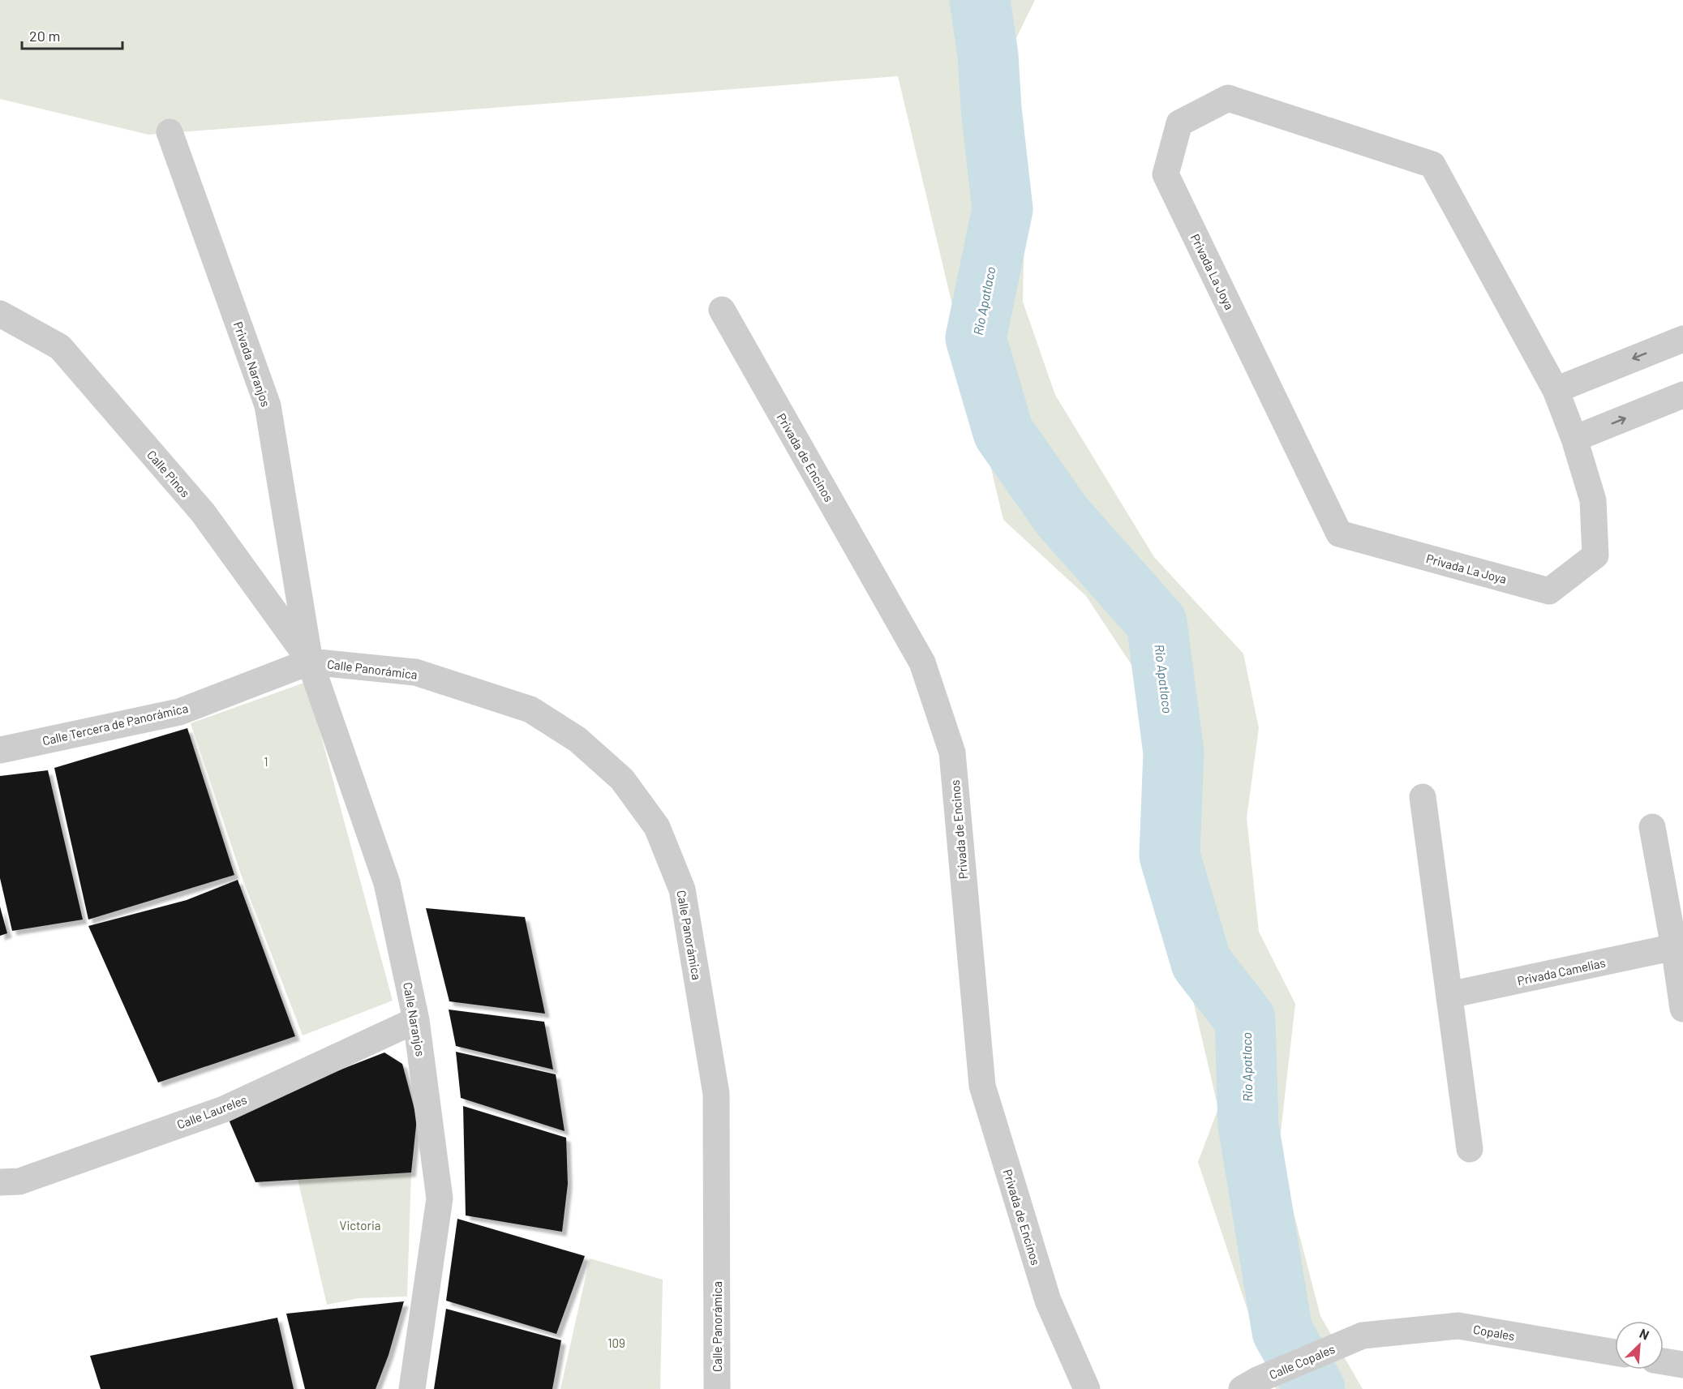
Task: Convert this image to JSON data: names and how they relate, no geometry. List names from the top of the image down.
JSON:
{
  "streets": {
    "street": [
      "Privada La Joya",
      "Privada Naranjos",
      "Privada de Encinos",
      "Calle Pinos",
      "Calle Panorámica",
      "Calle Tercera de Panorámica",
      "Privada Camelias",
      "Calle Naranjos",
      "Calle Laureles",
      "Copales",
      "Calle Copales"
    ]
  },
  "crossings": [
    ["Privada Naranjos", "Calle Pinos"],
    ["Privada Naranjos", "Calle Panorámica"],
    ["Privada Naranjos", "Calle Tercera de Panorámica"],
    ["Privada Naranjos", "Calle Naranjos"],
    ["Calle Pinos", "Calle Panorámica"],
    ["Calle Pinos", "Calle Tercera de Panorámica"],
    ["Calle Pinos", "Calle Naranjos"],
    ["Calle Panorámica", "Calle Tercera de Panorámica"],
    ["Calle Panorámica", "Calle Naranjos"],
    ["Calle Tercera de Panorámica", "Calle Naranjos"],
    ["Calle Naranjos", "Calle Laureles"],
    ["Copales", "Calle Copales"]
  ],
  "water": ["Rio Apatlaco"],
  "parks": ["1", "Victoria", "109"],
  "scale_bar": "20 m",
  "north": "top right"
}
